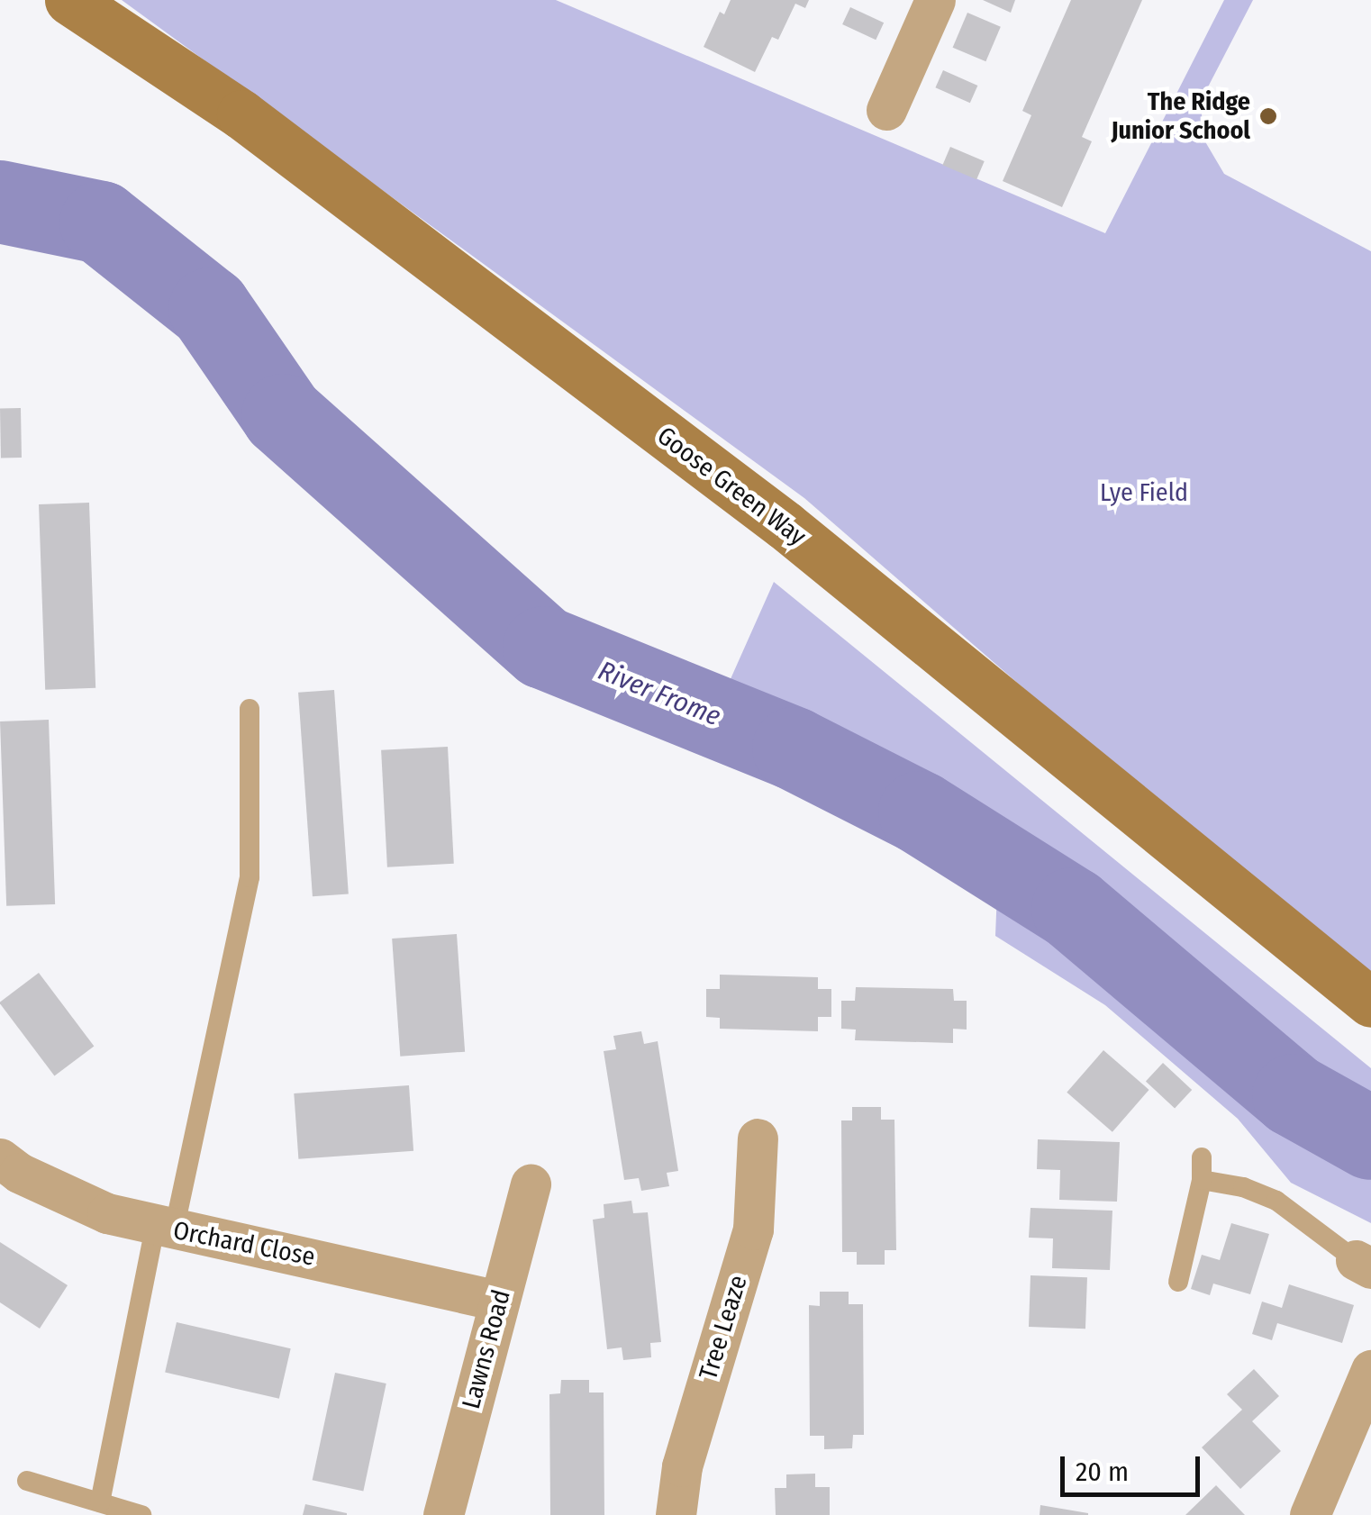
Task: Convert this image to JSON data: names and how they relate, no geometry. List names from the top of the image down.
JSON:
{
  "streets": {
    "main road": ["Goose Green Way"],
    "street": ["Orchard Close", "Tree Leaze", "Lawns Road"]
  },
  "crossings": [
    ["Orchard Close", "Lawns Road"]
  ],
  "water": ["River Frome"],
  "parks": ["Lye Field"],
  "places": ["The Ridge Junior School"],
  "scale_bar": "20 m"
}
